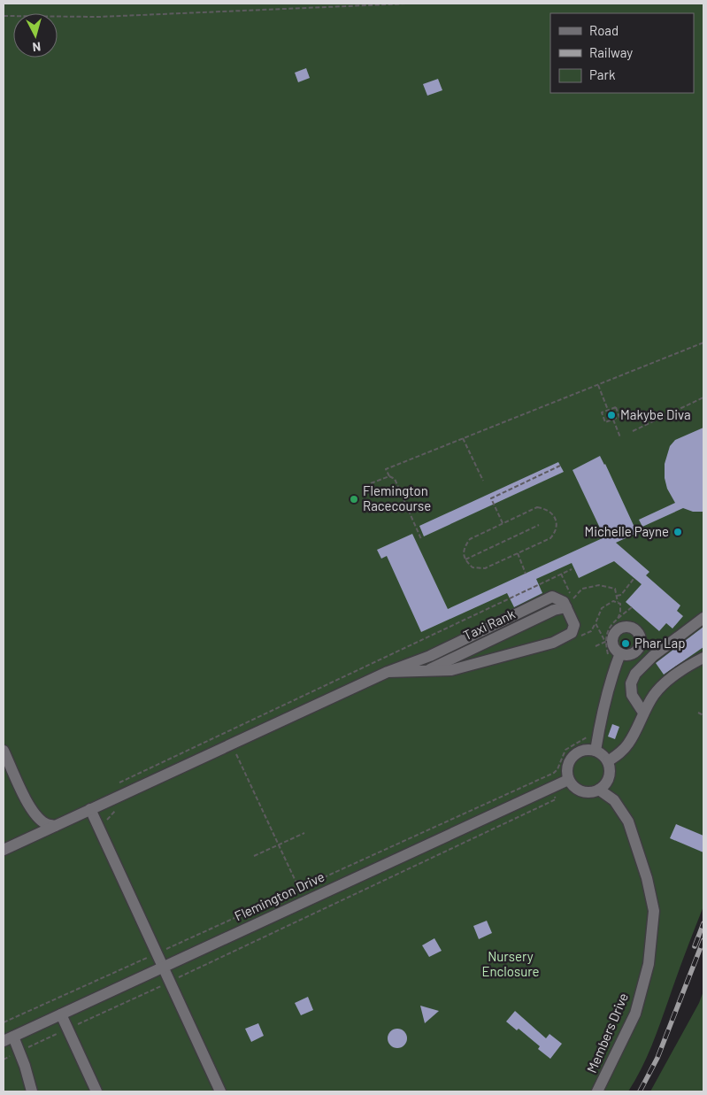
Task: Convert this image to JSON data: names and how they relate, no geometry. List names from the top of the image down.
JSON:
{
  "streets": {
    "lane": ["Taxi Rank", "Flemington Drive", "Members Drive"]
  },
  "crossings": [
    ["Flemington Drive", "Members Drive"]
  ],
  "parks": ["Nursery Enclosure"],
  "places": [
    "Makybe Diva",
    "Flemington Racecourse",
    "Michelle Payne",
    "Phar Lap"
  ],
  "legend": ["Road", "Railway", "Park"],
  "north": "bottom"
}
